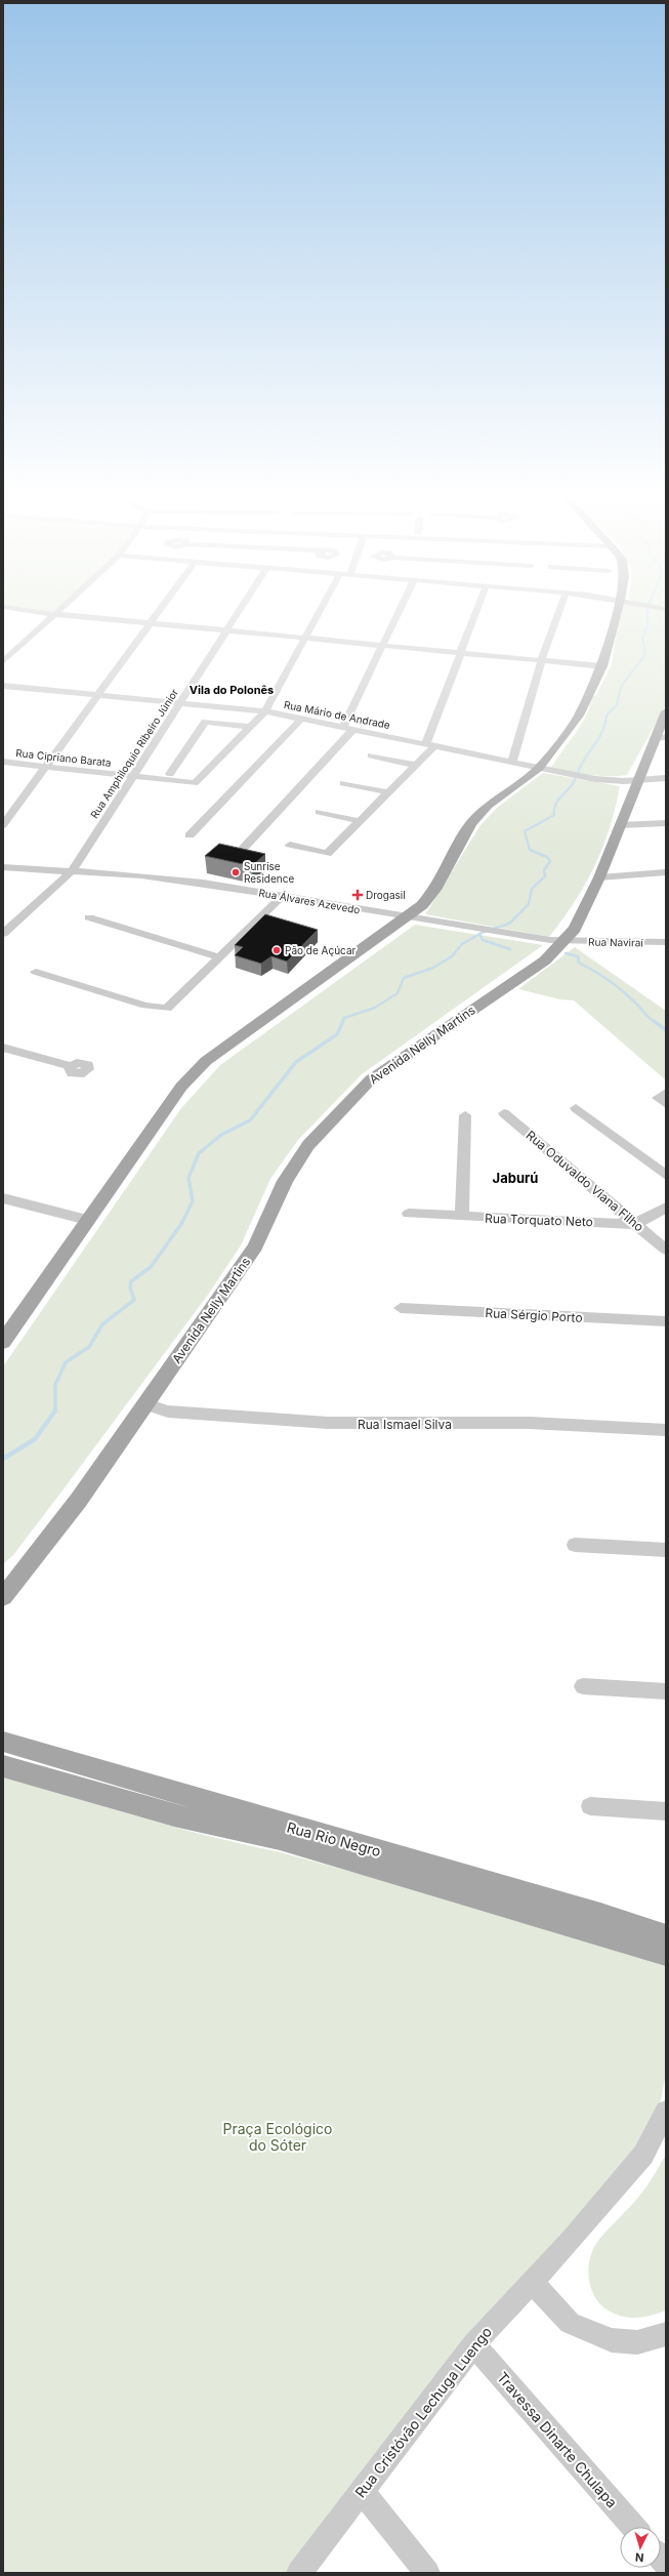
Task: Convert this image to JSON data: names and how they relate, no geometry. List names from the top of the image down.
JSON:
{
  "streets": {
    "main road": ["Avenida Nelly Martins", "Rua Rio Negro"],
    "street": [
      "Rua Mário de Andrade",
      "Rua Amphiloquio Ribeiro Júnior",
      "Rua Cipriano Barata",
      "Rua Álvares Azevedo",
      "Rua Naviraí",
      "Rua Oduvaldo Viana Filho",
      "Rua Torquato Neto",
      "Rua Sérgio Porto",
      "Rua Ismael Silva",
      "Rua Cristóvão Lechuga Luengo",
      "Travessa Dinarte Chulapa"
    ]
  },
  "crossings": [
    ["Rua Mário de Andrade", "Rua Amphiloquio Ribeiro Júnior"],
    ["Rua Mário de Andrade", "Avenida Nelly Martins"],
    ["Rua Amphiloquio Ribeiro Júnior", "Rua Cipriano Barata"],
    ["Rua Amphiloquio Ribeiro Júnior", "Rua Álvares Azevedo"],
    ["Rua Álvares Azevedo", "Rua Naviraí"],
    ["Rua Álvares Azevedo", "Avenida Nelly Martins"],
    ["Rua Naviraí", "Avenida Nelly Martins"],
    ["Avenida Nelly Martins", "Rua Ismael Silva"],
    ["Rua Oduvaldo Viana Filho", "Rua Torquato Neto"],
    ["Rua Cristóvão Lechuga Luengo", "Travessa Dinarte Chulapa"]
  ],
  "districts": ["Vila do Polonês", "Jaburú"],
  "parks": ["Praça Ecológico do Sóter"],
  "places": {
    "other": ["Sunrise Residence", "Pão de Açúcar"],
    "health": ["Drogasil"]
  },
  "north": "bottom"
}
